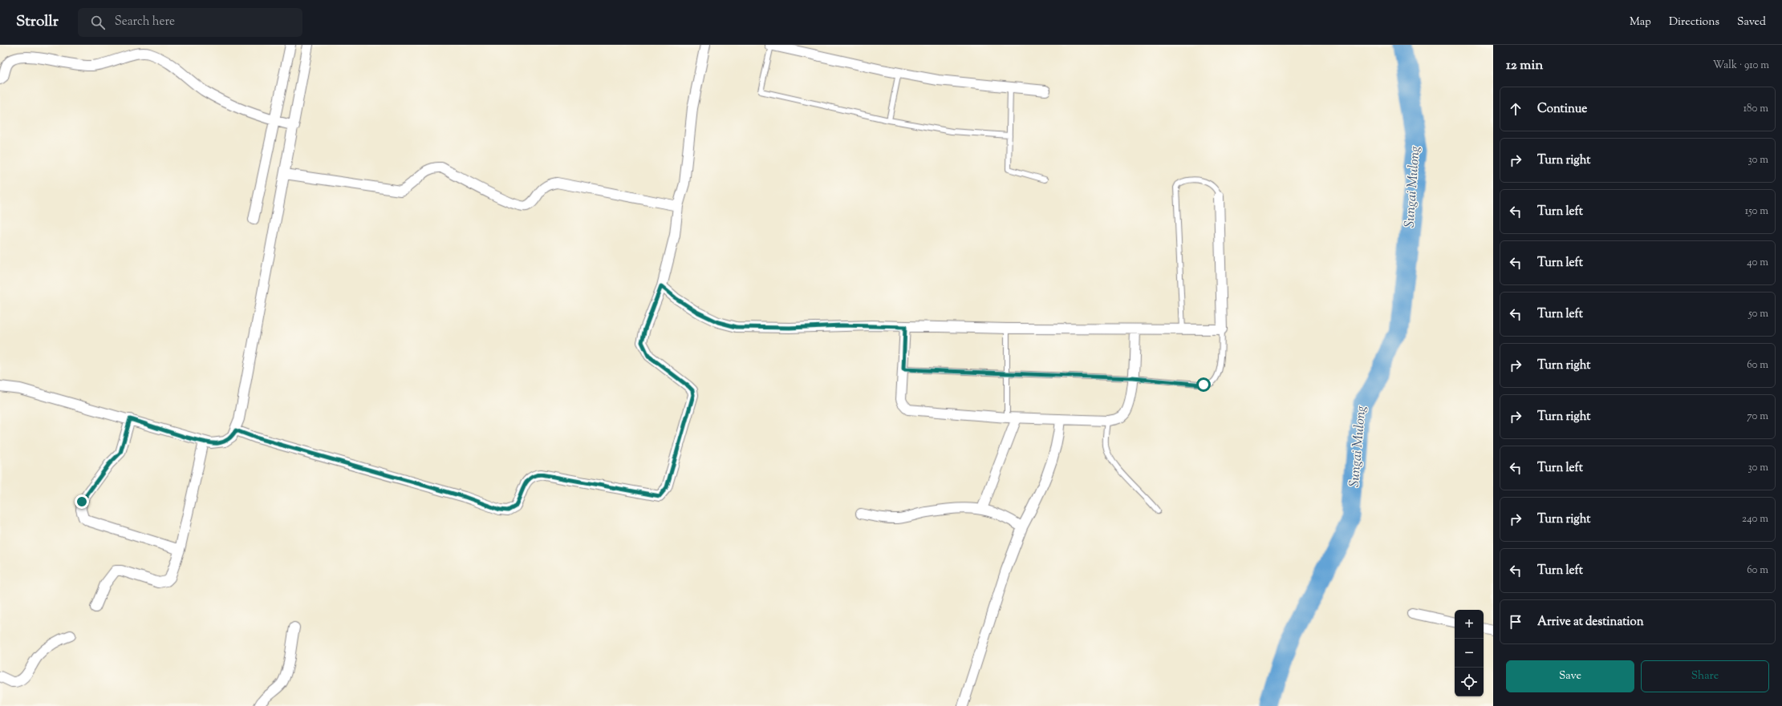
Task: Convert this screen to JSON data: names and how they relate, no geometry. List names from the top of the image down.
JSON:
{
  "water": ["Sungai Mulong"],
  "page": {
    "header": "Strollr",
    "search": "Search here",
    "nav": ["Map", "Directions", "Saved"],
    "heading": ["12 min", "Walk · 910 m"],
    "list": [
      ["Continue", "180 m"],
      ["Turn right", "30 m"],
      ["Turn left", "150 m"],
      ["Turn left", "40 m"],
      ["Turn left", "50 m"],
      ["Turn right", "60 m"],
      ["Turn right", "70 m"],
      ["Turn left", "30 m"],
      ["Turn right", "240 m"],
      ["Turn left", "60 m"],
      "Arrive at destination"
    ],
    "map_buttons": ["+", "−"],
    "buttons": ["Save", "Share"]
  }
}
